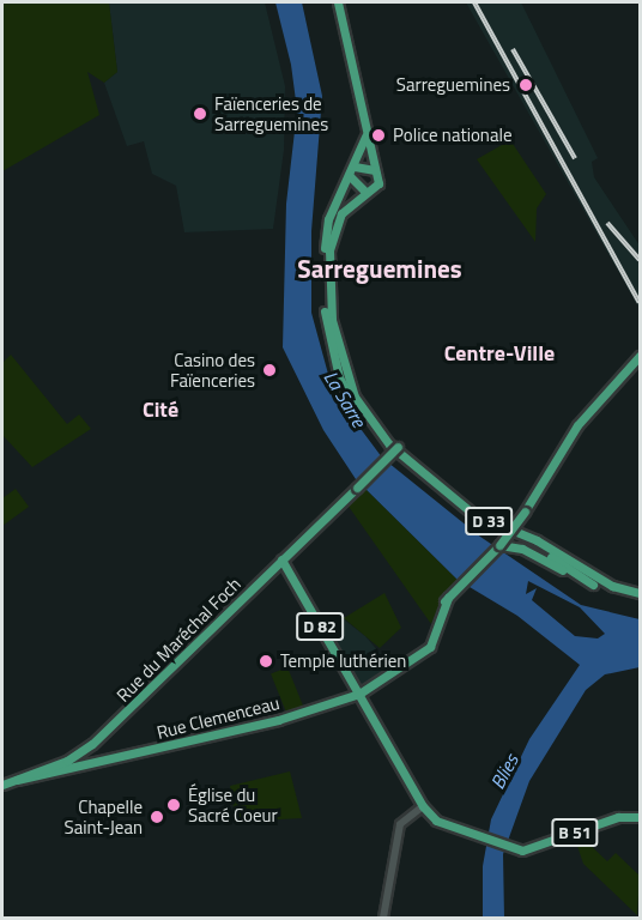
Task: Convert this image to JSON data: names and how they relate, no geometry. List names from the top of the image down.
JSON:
{
  "streets": {
    "main road": [
      "D 33",
      "D 82",
      "Rue du Maréchal Foch",
      "Rue Clemenceau",
      "B 51"
    ]
  },
  "crossings": [
    ["D 33", "Rue Clemenceau"],
    ["D 82", "Rue du Maréchal Foch"],
    ["D 82", "Rue Clemenceau"],
    ["D 82", "B 51"],
    ["Rue du Maréchal Foch", "Rue Clemenceau"]
  ],
  "districts": ["Sarreguemines", "Centre-Ville", "Cité"],
  "water": ["La Sarre", "Blies"],
  "places": [
    "Sarreguemines",
    "Faïenceries de Sarreguemines",
    "Police nationale",
    "Casino des Faïenceries",
    "Temple luthérien",
    "Église du Sacré Coeur",
    "Chapelle Saint-Jean"
  ]
}
